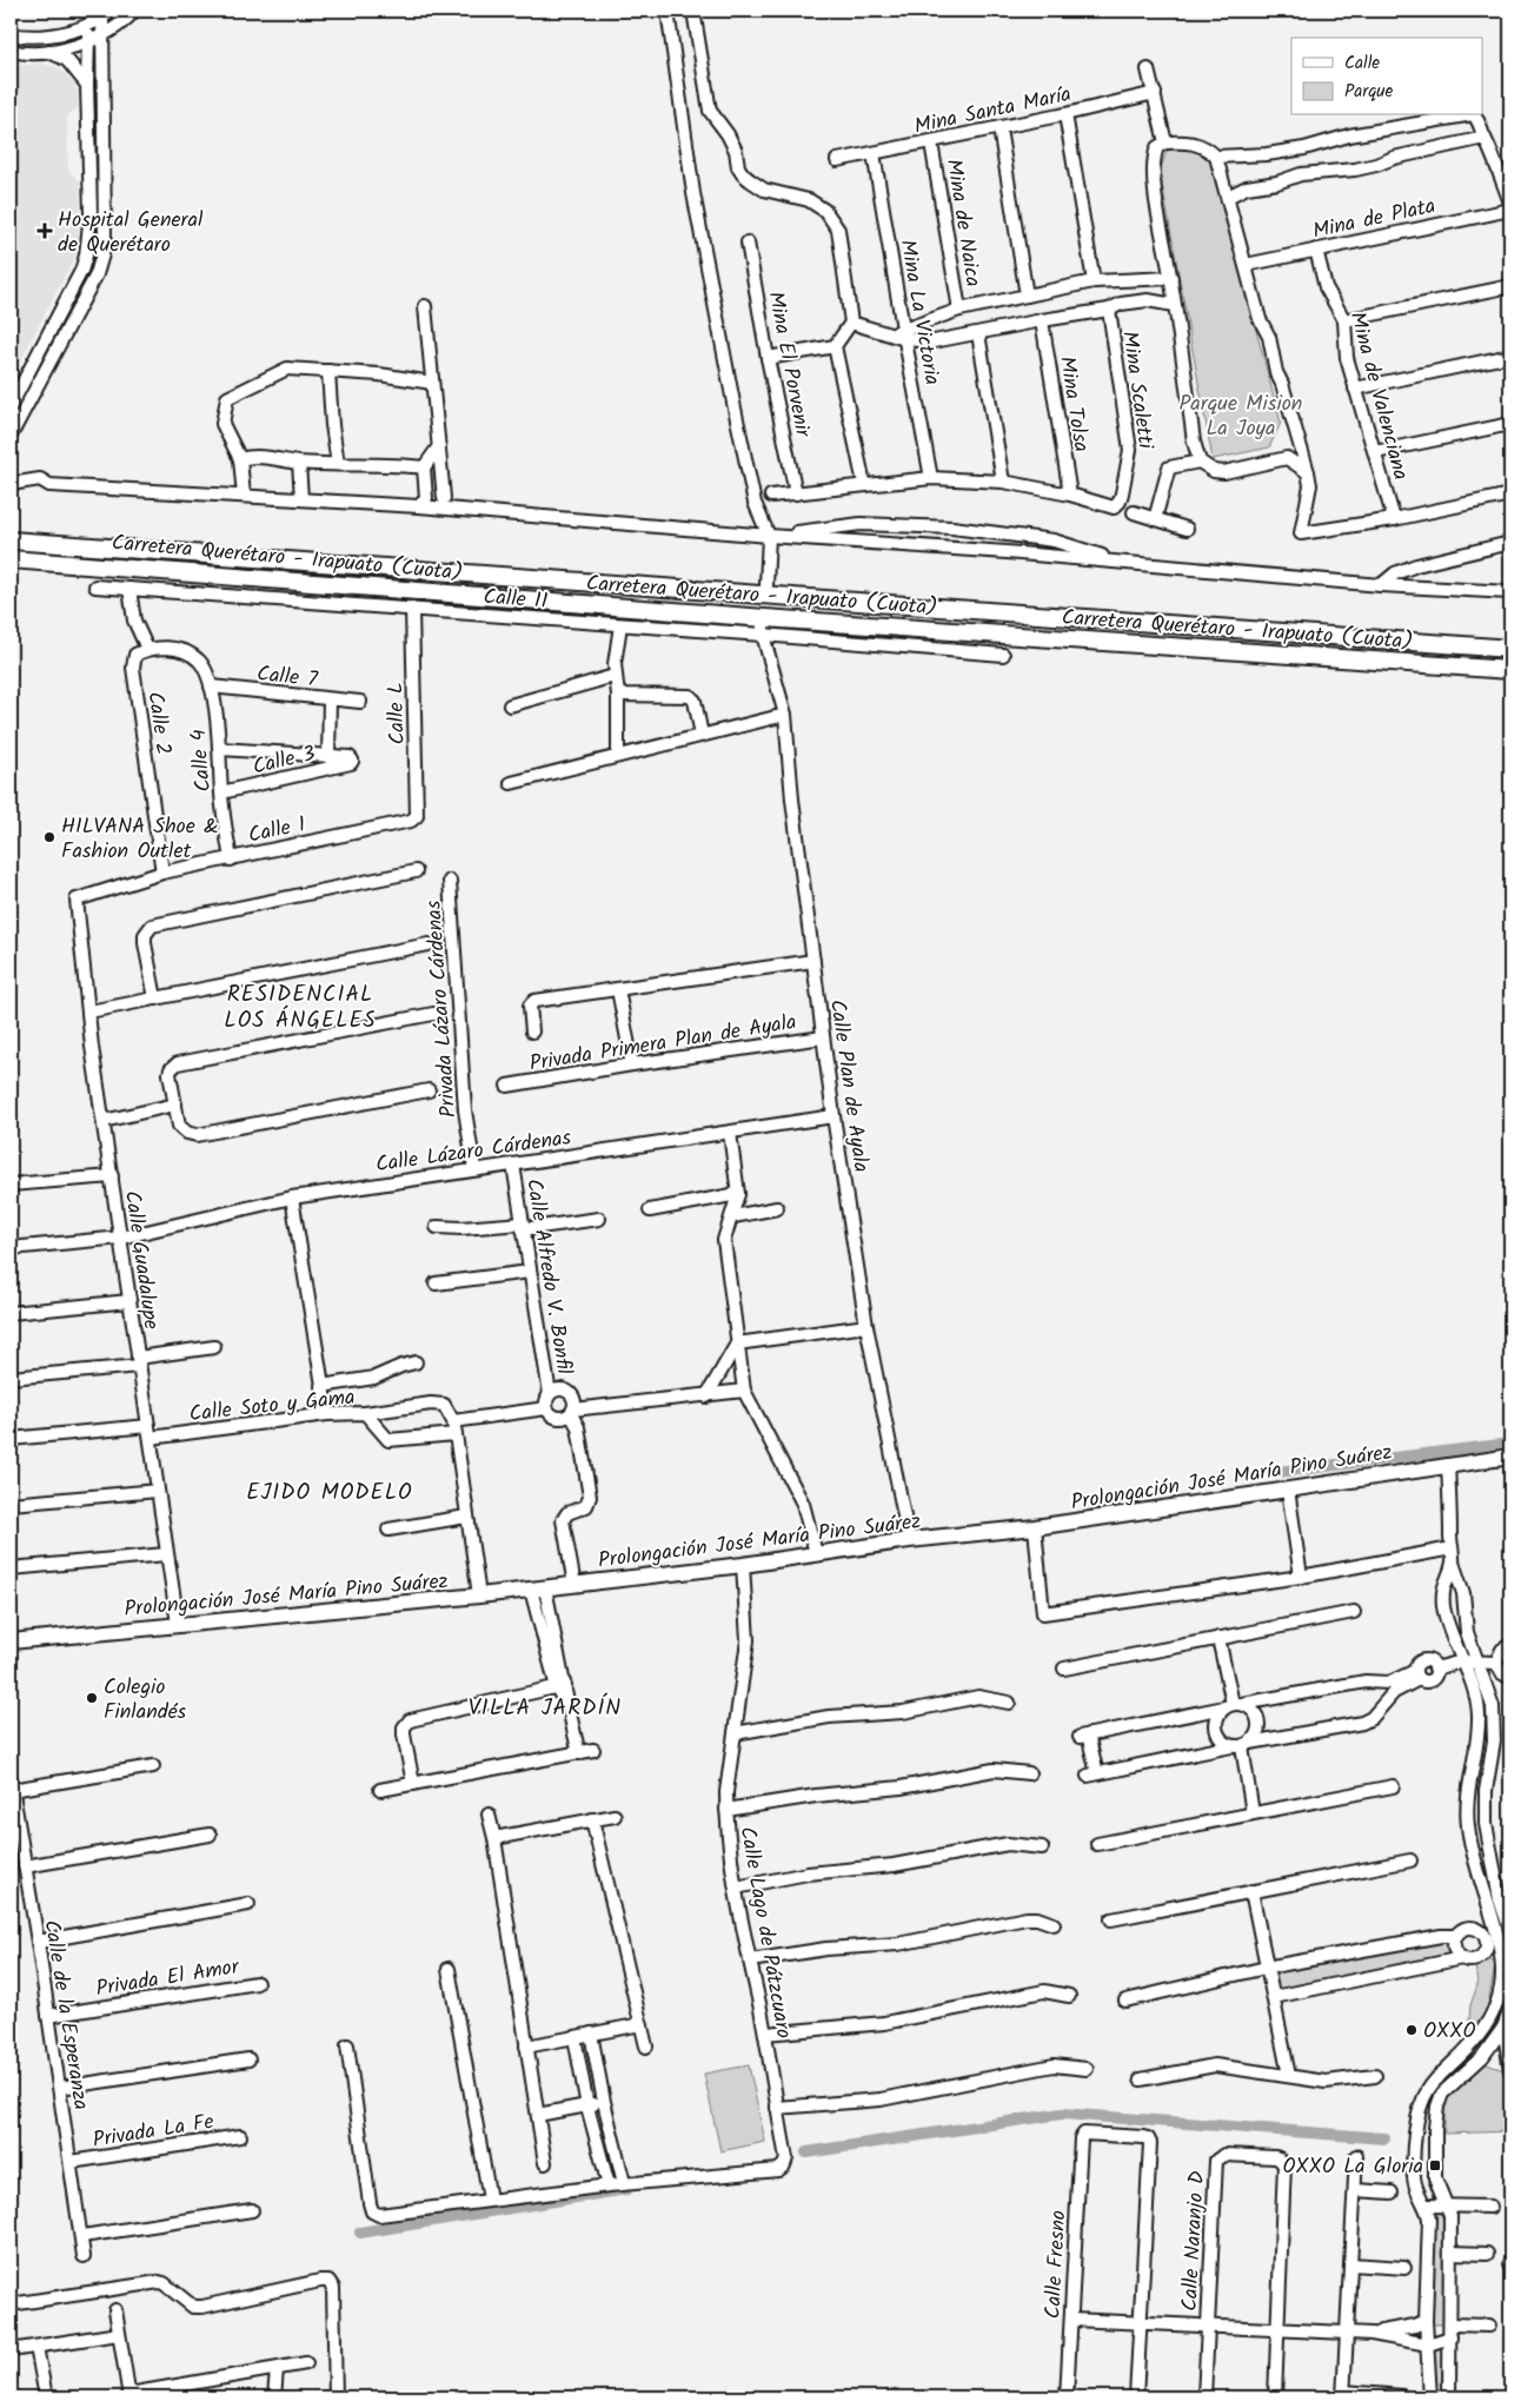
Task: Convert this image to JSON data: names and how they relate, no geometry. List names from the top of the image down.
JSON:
{
  "streets": {
    "highway": ["Carretera Querétaro - Irapuato (Cuota)"],
    "main road": ["Prolongación José María Pino Suárez"],
    "street": [
      "Mina Santa María",
      "Mina de Plata",
      "Mina de Naica",
      "Mina La Victoria",
      "Mina El Porvenir",
      "Mina Scaletti",
      "Mina de Valenciana",
      "Mina Tolsa",
      "Calle 11",
      "Calle 7",
      "Calle L",
      "Calle 2",
      "Calle 3",
      "Calle 4",
      "Calle 1",
      "Privada Lázaro Cárdenas",
      "Privada Primera Plan de Ayala",
      "Calle Plan de Ayala",
      "Calle Lázaro Cárdenas",
      "Calle Guadalupe",
      "Calle Alfredo V. Bonfil",
      "Calle Soto y Gama",
      "Calle Lago de Pátzcuaro",
      "Privada El Amor",
      "Calle de la Esperanza",
      "Privada La Fe",
      "Calle Naranjo D",
      "Calle Fresno"
    ]
  },
  "crossings": [
    ["Mina Santa María", "Mina de Naica"],
    ["Mina Santa María", "Mina La Victoria"],
    ["Mina de Plata", "Mina de Valenciana"],
    ["Mina Scaletti", "Mina Tolsa"],
    ["Calle 11", "Calle L"],
    ["Calle 11", "Calle Plan de Ayala"],
    ["Calle 7", "Calle 4"],
    ["Calle L", "Calle 1"],
    ["Calle 2", "Calle 4"],
    ["Calle 2", "Calle 1"],
    ["Calle 3", "Calle 4"],
    ["Calle 4", "Calle 1"],
    ["Calle 1", "Calle Guadalupe"],
    ["Privada Lázaro Cárdenas", "Calle Lázaro Cárdenas"],
    ["Privada Primera Plan de Ayala", "Calle Plan de Ayala"],
    ["Calle Plan de Ayala", "Calle Lázaro Cárdenas"],
    ["Calle Plan de Ayala", "Prolongación José María Pino Suárez"],
    ["Calle Lázaro Cárdenas", "Calle Guadalupe"],
    ["Calle Lázaro Cárdenas", "Calle Alfredo V. Bonfil"],
    ["Calle Guadalupe", "Calle Soto y Gama"],
    ["Calle Guadalupe", "Prolongación José María Pino Suárez"],
    ["Prolongación José María Pino Suárez", "Calle Lago de Pátzcuaro"],
    ["Privada El Amor", "Calle de la Esperanza"],
    ["Calle de la Esperanza", "Privada La Fe"]
  ],
  "districts": ["RESIDENCIAL LOS ÁNGELES", "EJIDO MODELO", "VILLA JARDÍN"],
  "parks": ["Parque Mision La Joya"],
  "places": {
    "health": ["Hospital General de Querétaro"],
    "other": ["HILVANA Shoe & Fashion Outlet", "Colegio Finlandés", "OXXO"],
    "transit": ["OXXO La Gloria"]
  },
  "legend": ["Calle", "Parque"]
}
